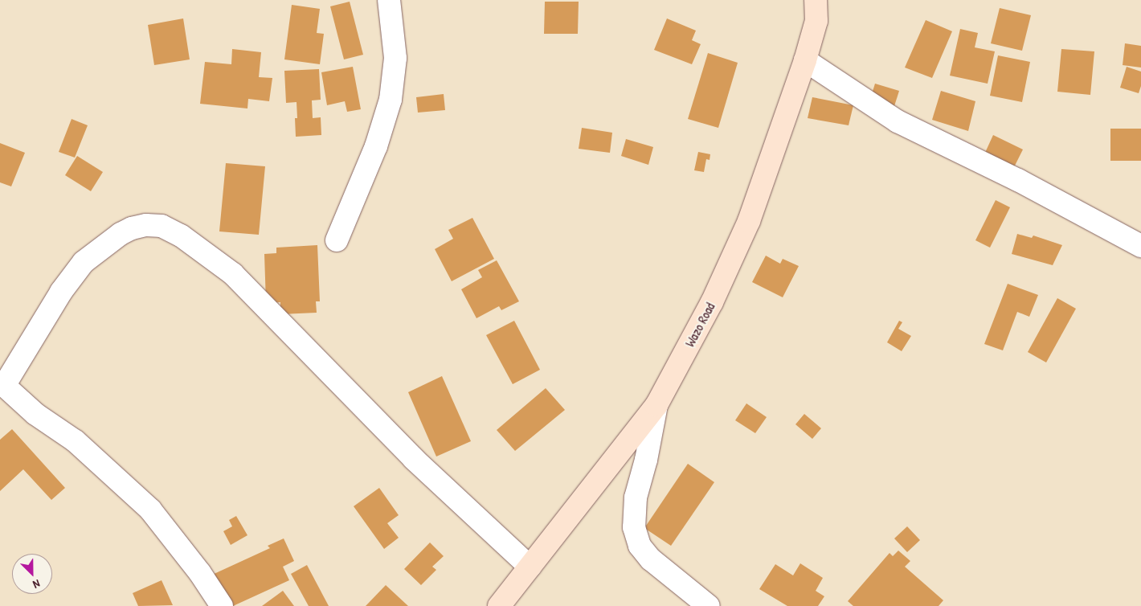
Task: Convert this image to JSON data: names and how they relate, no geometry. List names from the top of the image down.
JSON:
{
  "streets": {
    "main road": ["Wazo Road"]
  },
  "north": "bottom right"
}
